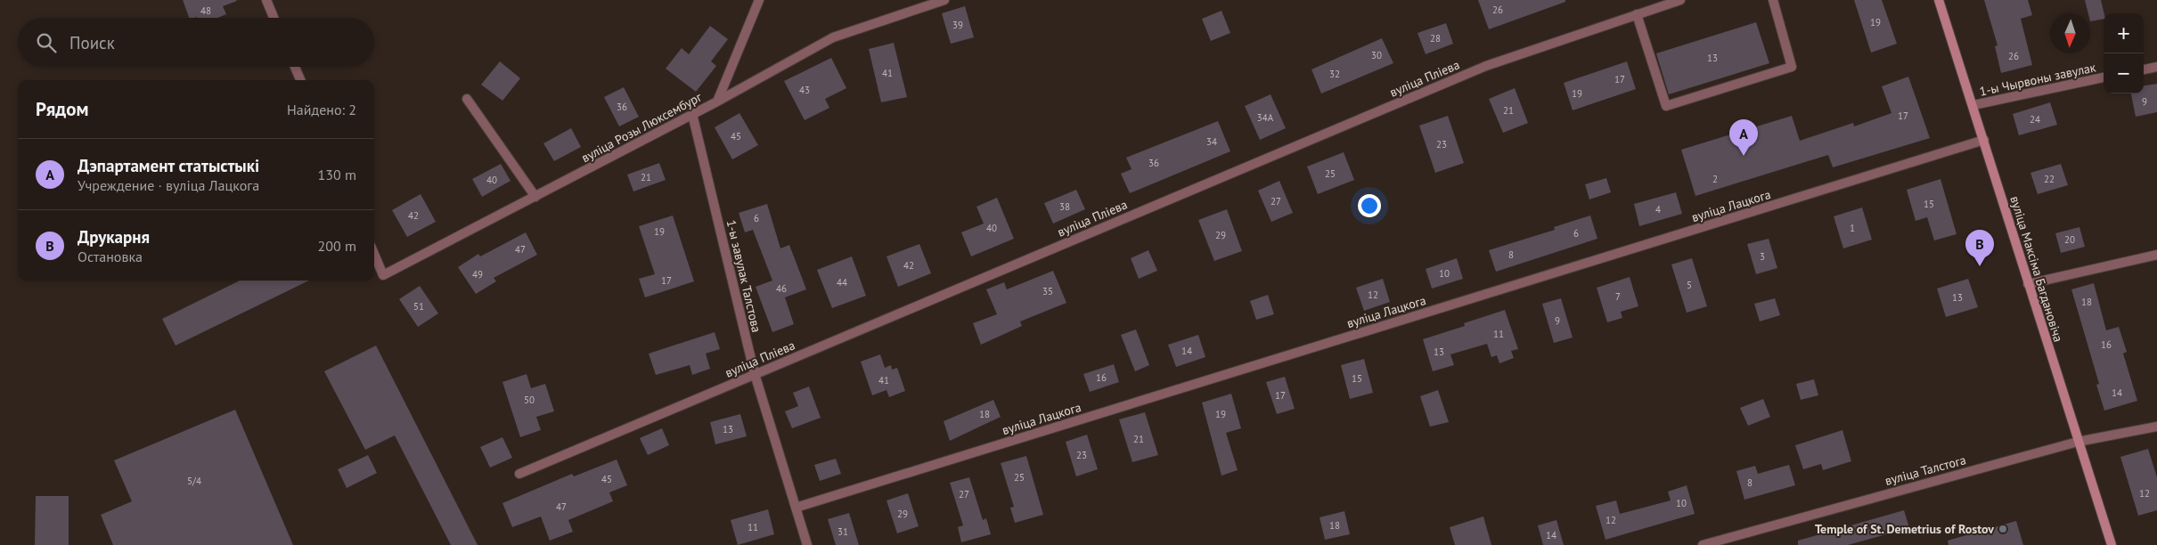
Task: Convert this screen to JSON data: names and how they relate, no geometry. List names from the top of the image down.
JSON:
{
  "streets": {
    "main road": ["вуліца Максіма Багдановіча"],
    "street": [
      "вуліца Пліева",
      "1-ы Чырвоны завулак",
      "вуліца Розы Люксембург",
      "вуліца Лацкога",
      "1-ы завулак Талстова",
      "вуліца Талстога"
    ]
  },
  "crossings": [
    ["вуліца Пліева", "1-ы завулак Талстова"],
    ["1-ы Чырвоны завулак", "вуліца Максіма Багдановіча"],
    ["вуліца Розы Люксембург", "1-ы завулак Талстова"],
    ["вуліца Лацкога", "вуліца Максіма Багдановіча"],
    ["вуліца Лацкога", "1-ы завулак Талстова"],
    ["вуліца Максіма Багдановіча", "вуліца Талстога"]
  ],
  "places": ["Temple of St. Demetrius of Rostov"],
  "house_numbers": [
    "26",
    "48",
    "19",
    "39",
    "28",
    "30",
    "26",
    "13",
    "41",
    "32",
    "17",
    "43",
    "19",
    "9",
    "36",
    "21",
    "17",
    "34А",
    "24",
    "45",
    "34",
    "23",
    "36",
    "25",
    "21",
    "2",
    "22",
    "40",
    "27",
    "15",
    "38",
    "4",
    "42",
    "6",
    "40",
    "1",
    "19",
    "6",
    "29",
    "20",
    "47",
    "8",
    "3",
    "42",
    "10",
    "49",
    "17",
    "44",
    "5",
    "46",
    "35",
    "12",
    "7",
    "13",
    "18",
    "51",
    "9",
    "11",
    "16",
    "14",
    "13",
    "16",
    "15",
    "41",
    "14",
    "17",
    "50",
    "18",
    "19",
    "13",
    "21",
    "23",
    "25",
    "45",
    "5/4",
    "8",
    "12",
    "27",
    "10",
    "47",
    "29",
    "12",
    "18",
    "11",
    "31",
    "14"
  ],
  "north": "bottom",
  "page": {
    "map_buttons": ["+", "−"],
    "search": "Поиск",
    "heading": ["Рядом", "Найдено: 2"],
    "pins": ["A", "B"],
    "list": [
      {
        "mark": "A",
        "name": "Дэпартамент статыстыкі",
        "note": "Учреждение · вуліца Лацкога",
        "value": "130 m"
      },
      {
        "mark": "B",
        "name": "Друкарня",
        "note": "Остановка",
        "value": "200 m"
      }
    ]
  }
}
